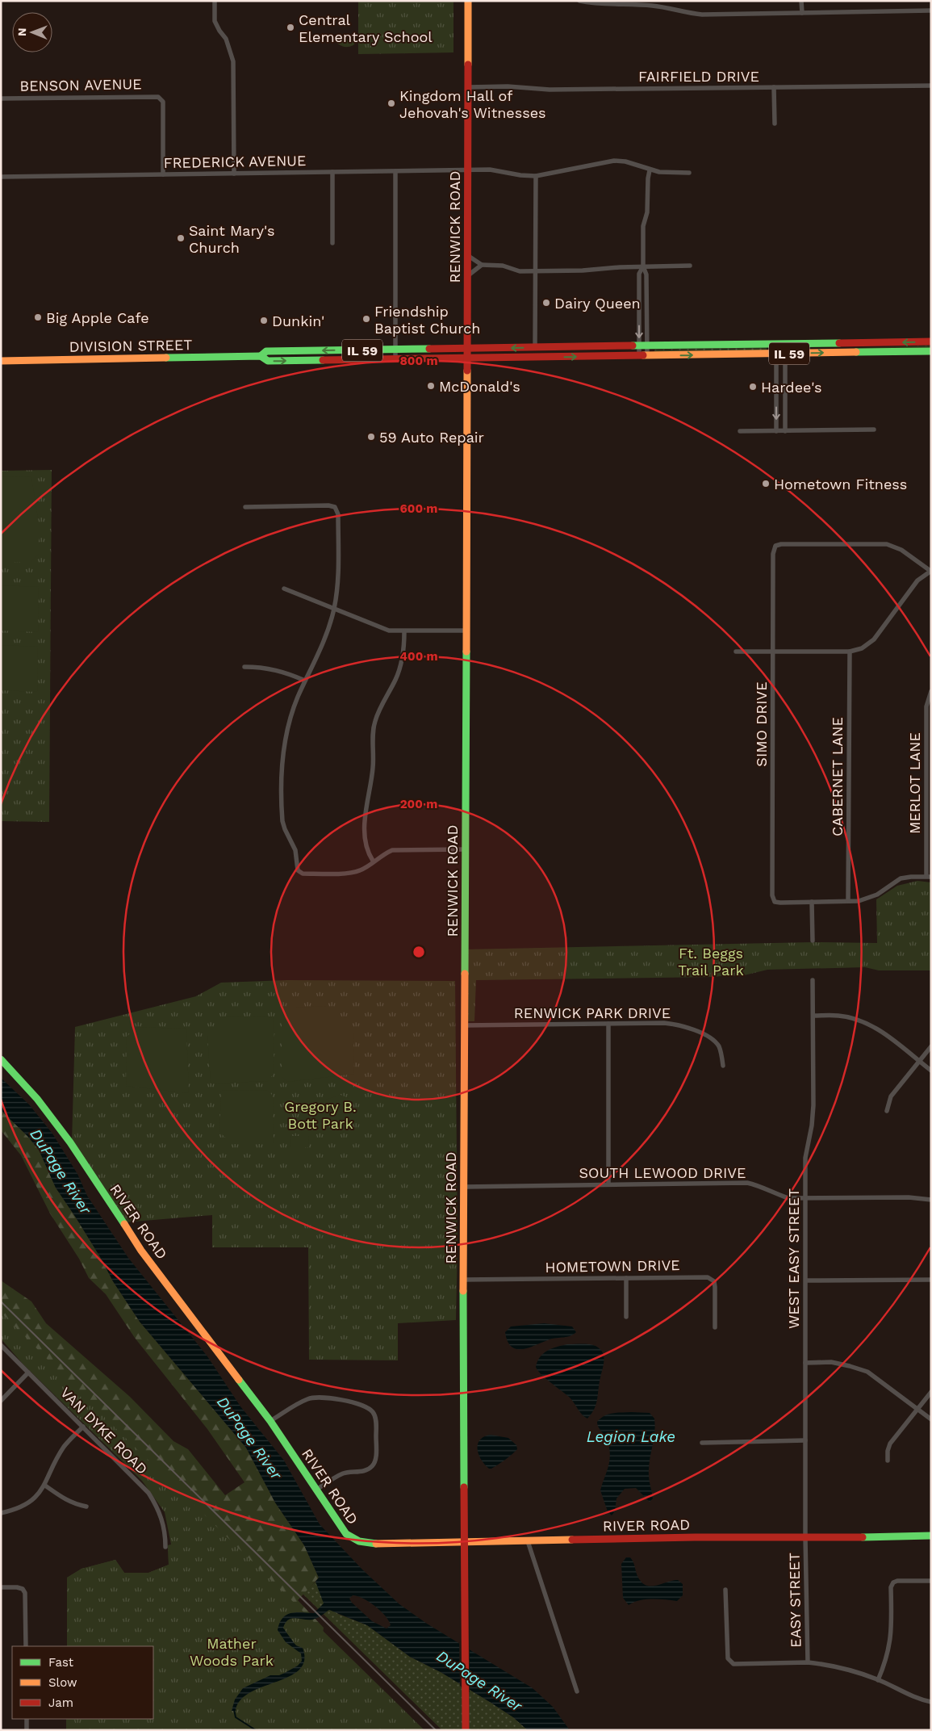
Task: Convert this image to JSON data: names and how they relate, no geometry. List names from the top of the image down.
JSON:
{
  "streets": {
    "street": [
      "FAIRFIELD DRIVE",
      "BENSON AVENUE",
      "FREDERICK AVENUE",
      "RENWICK ROAD",
      "DIVISION STREET",
      "IL 59",
      "SIMO DRIVE",
      "CABERNET LANE",
      "MERLOT LANE",
      "RENWICK PARK DRIVE",
      "SOUTH LEWOOD DRIVE",
      "RIVER ROAD",
      "WEST EASY STREET",
      "HOMETOWN DRIVE",
      "VAN DYKE ROAD",
      "EASY STREET"
    ]
  },
  "crossings": [
    ["FAIRFIELD DRIVE", "RENWICK ROAD"],
    ["BENSON AVENUE", "FREDERICK AVENUE"],
    ["FREDERICK AVENUE", "RENWICK ROAD"],
    ["RENWICK ROAD", "DIVISION STREET"],
    ["RENWICK ROAD", "IL 59"],
    ["RENWICK ROAD", "RENWICK PARK DRIVE"],
    ["RENWICK ROAD", "SOUTH LEWOOD DRIVE"],
    ["RENWICK ROAD", "RIVER ROAD"],
    ["RENWICK ROAD", "HOMETOWN DRIVE"],
    ["DIVISION STREET", "IL 59"],
    ["SOUTH LEWOOD DRIVE", "WEST EASY STREET"],
    ["RIVER ROAD", "WEST EASY STREET"],
    ["RIVER ROAD", "EASY STREET"],
    ["WEST EASY STREET", "EASY STREET"]
  ],
  "water": ["DuPage River", "Legion Lake"],
  "parks": ["Ft. Beggs Trail Park", "Gregory B. Bott Park", "Mather Woods Park"],
  "places": [
    "Central Elementary School",
    "Kingdom Hall of Jehovah's Witnesses",
    "Saint Mary's Church",
    "Dairy Queen",
    "Big Apple Cafe",
    "Friendship Baptist Church",
    "Dunkin'",
    "McDonald's",
    "Hardee's",
    "59 Auto Repair",
    "Hometown Fitness"
  ],
  "legend": ["Fast", "Slow", "Jam"],
  "north": "left",
  "rings": [
    "800 m",
    "600 m",
    "400 m",
    "200 m"
  ]
}
